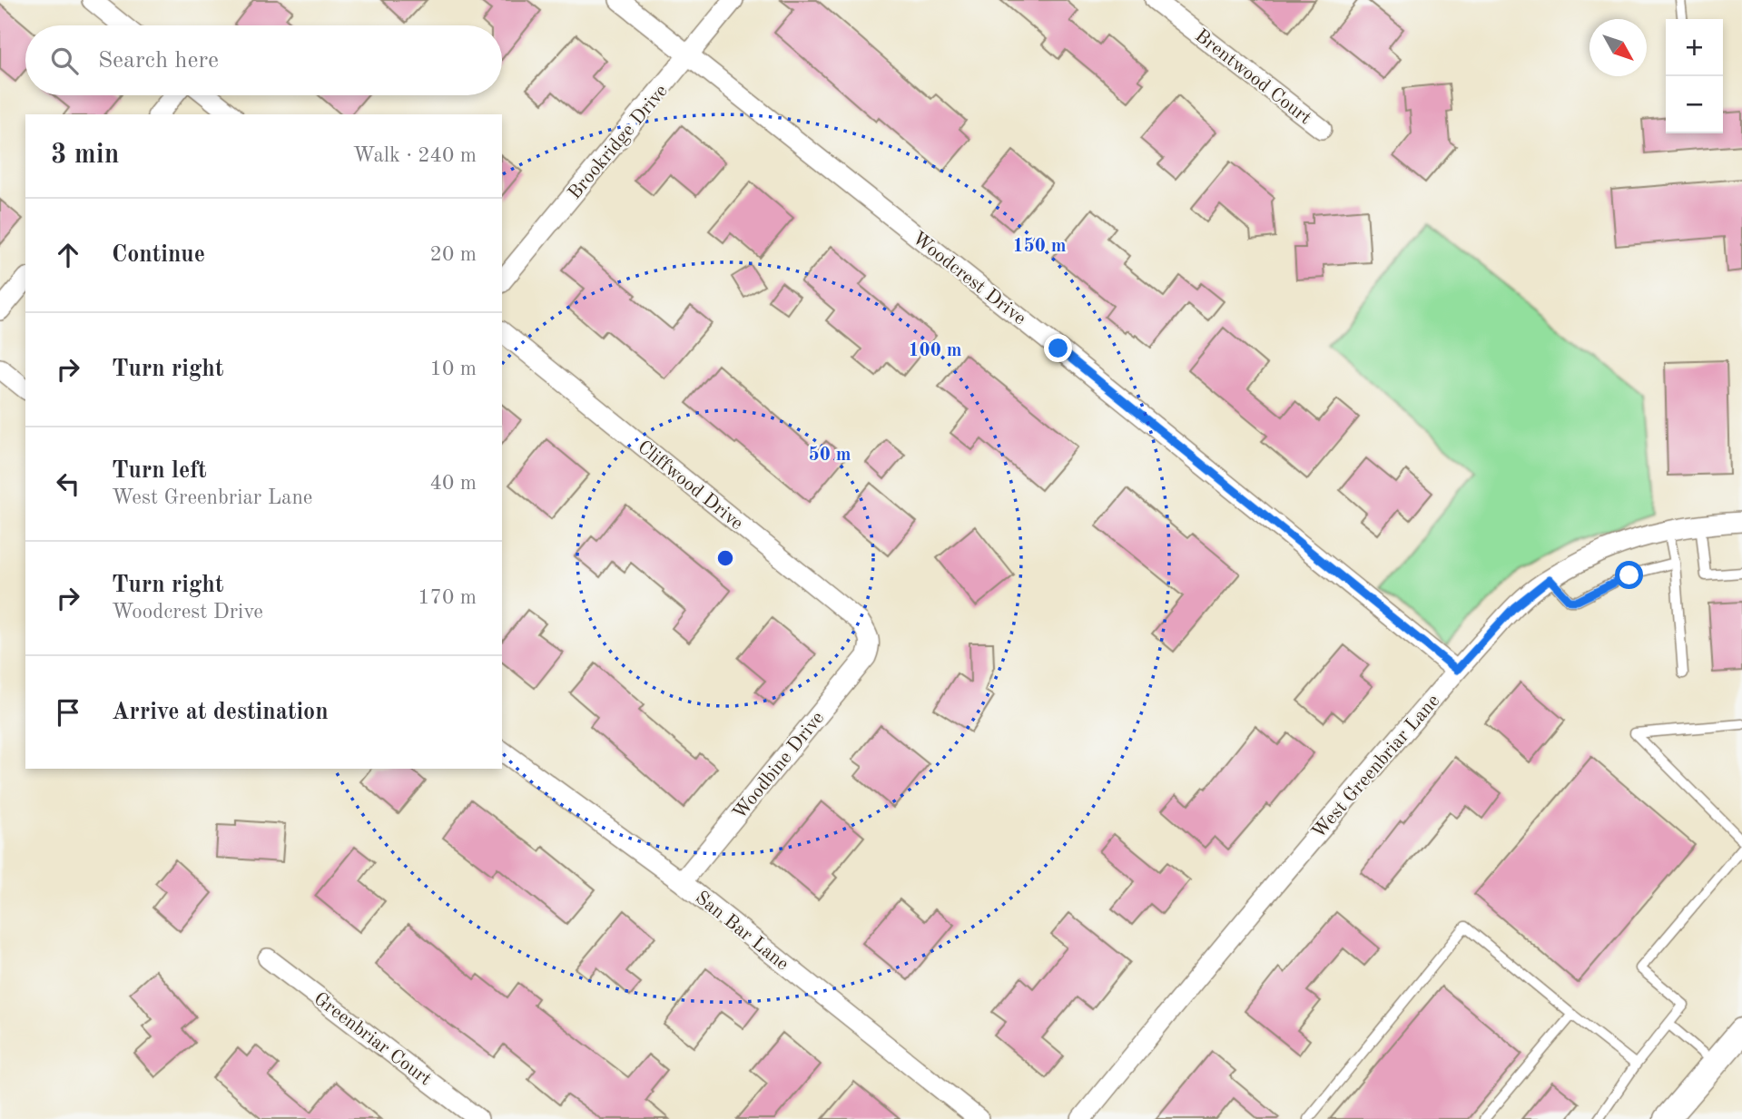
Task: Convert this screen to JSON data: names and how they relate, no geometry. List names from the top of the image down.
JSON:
{
  "streets": {
    "street": [
      "Brentwood Court",
      "Brookridge Drive",
      "Woodcrest Drive",
      "Cliffwood Drive",
      "Woodbine Drive",
      "West Greenbriar Lane",
      "San Bar Lane",
      "Greenbriar Court"
    ]
  },
  "crossings": [
    ["Brookridge Drive", "Woodcrest Drive"],
    ["Woodcrest Drive", "West Greenbriar Lane"],
    ["Cliffwood Drive", "Woodbine Drive"],
    ["Woodbine Drive", "San Bar Lane"]
  ],
  "north": "bottom right",
  "page": {
    "map_buttons": ["+", "−"],
    "search": "Search here",
    "heading": ["3 min", "Walk · 240 m"],
    "list": [
      ["Continue", "20 m"],
      ["Turn right", "10 m"],
      ["Turn left", "West Greenbriar Lane", "40 m"],
      ["Turn right", "Woodcrest Drive", "170 m"],
      "Arrive at destination"
    ]
  },
  "rings": ["150 m", "100 m", "50 m"]
}
